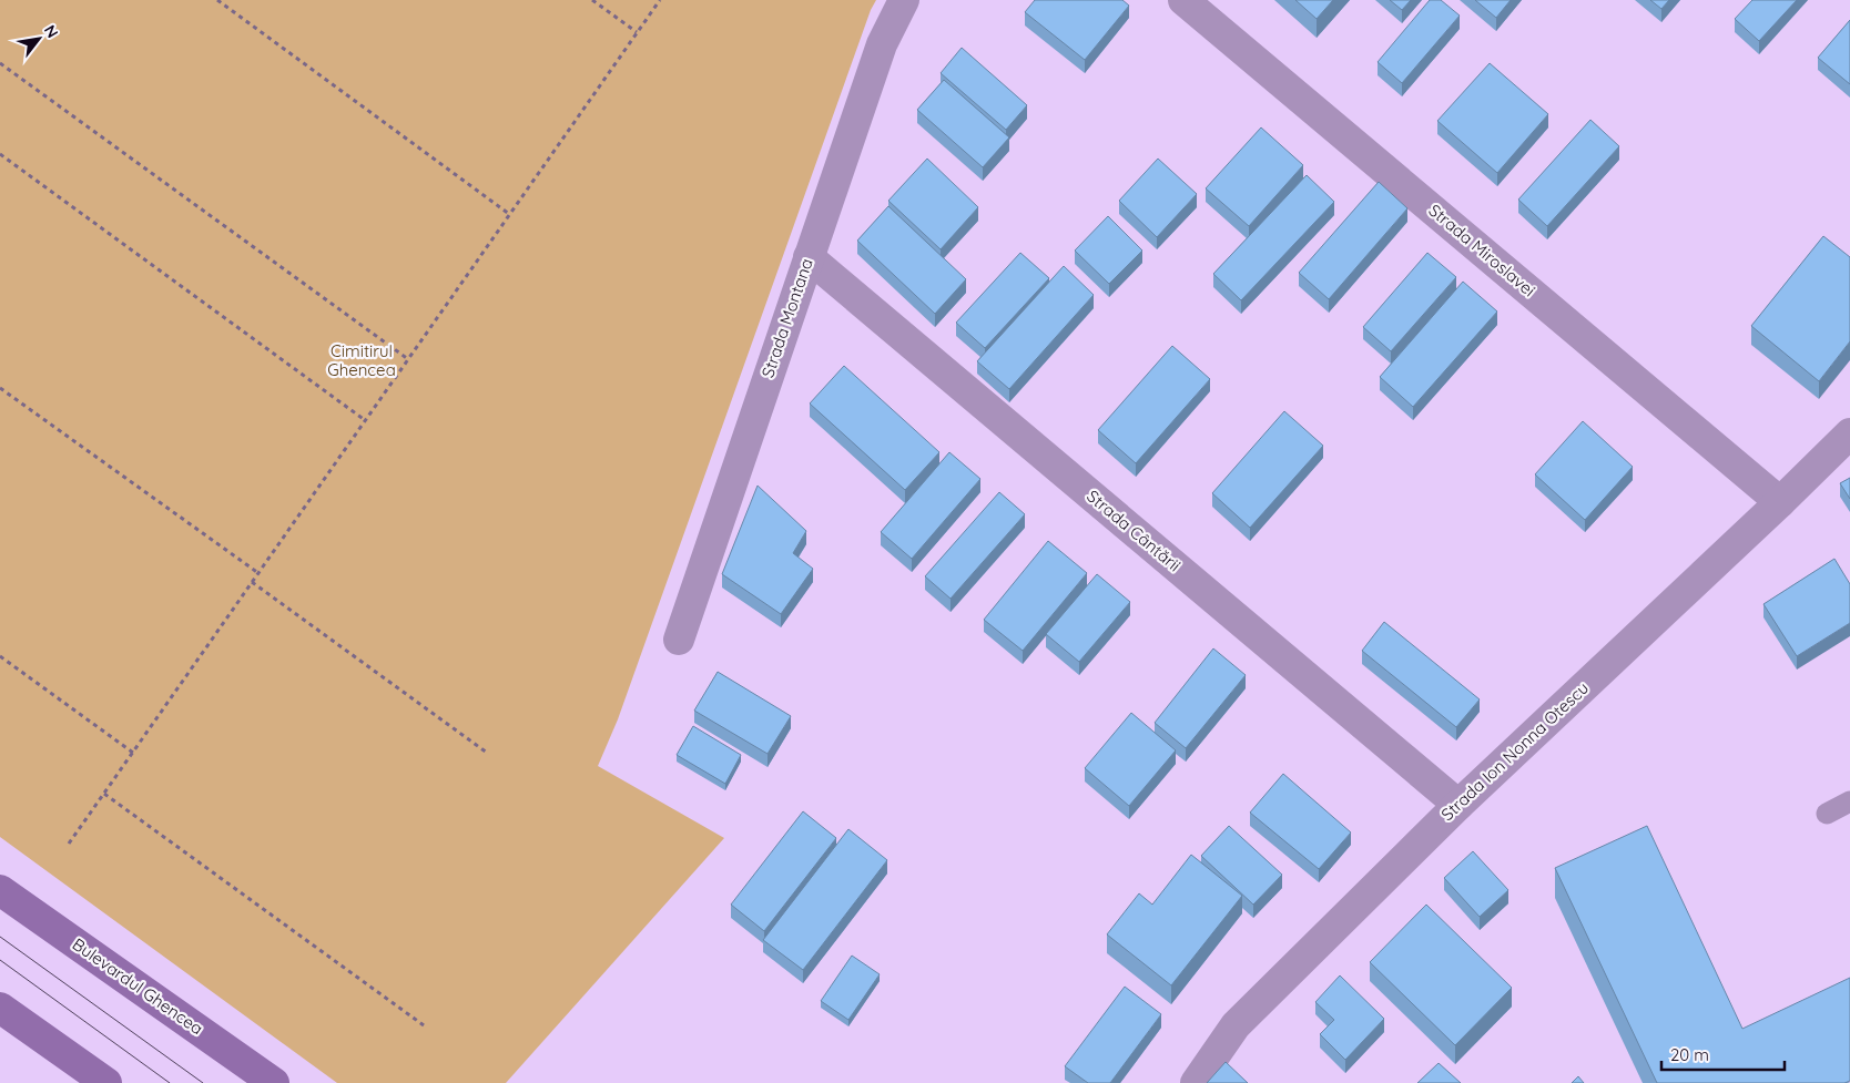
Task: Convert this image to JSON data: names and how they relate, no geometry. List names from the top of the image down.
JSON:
{
  "streets": {
    "main road": ["Bulevardul Ghencea"],
    "street": [
      "Strada Miroslavei",
      "Strada Montana",
      "Strada Cântării",
      "Strada Ion Nonna Otescu"
    ]
  },
  "crossings": [
    ["Strada Miroslavei", "Strada Ion Nonna Otescu"],
    ["Strada Montana", "Strada Cântării"],
    ["Strada Cântării", "Strada Ion Nonna Otescu"]
  ],
  "parks": ["Cimitirul Ghencea"],
  "scale_bar": "20 m",
  "north": "top right"
}
